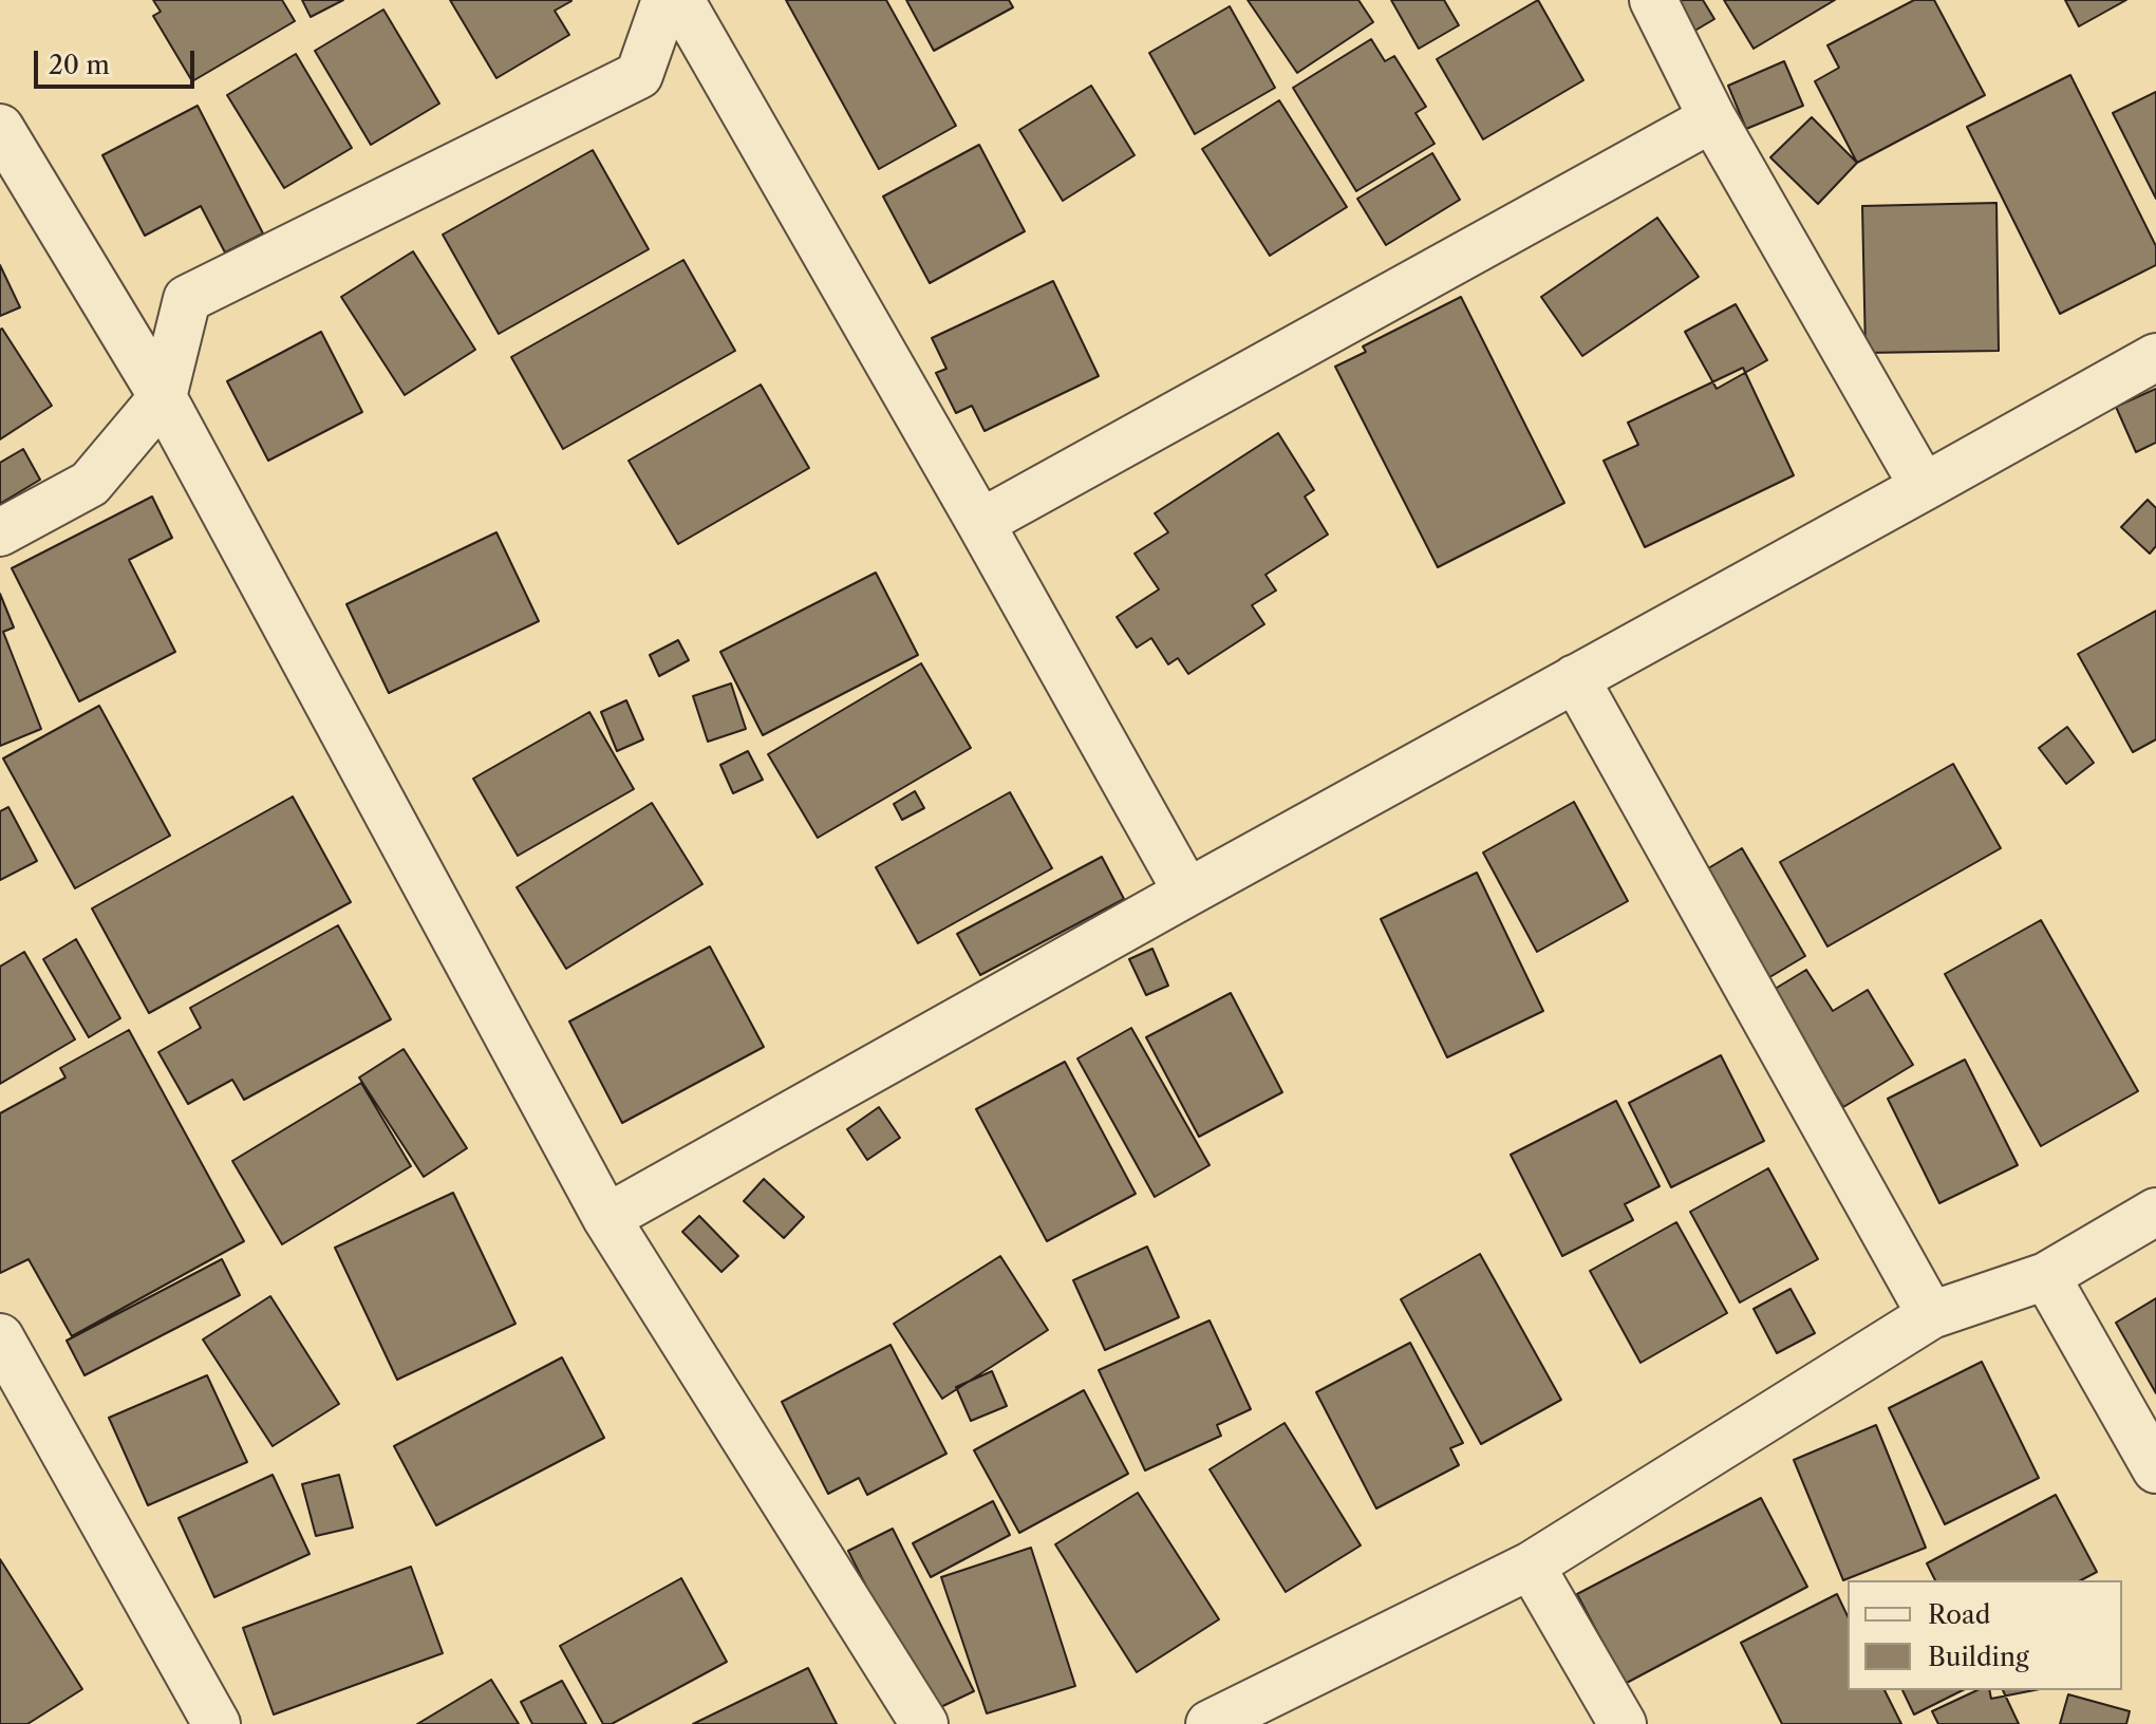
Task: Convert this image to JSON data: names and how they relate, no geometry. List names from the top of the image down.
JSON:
{
  "legend": ["Road", "Building"],
  "scale_bar": "20 m"
}
